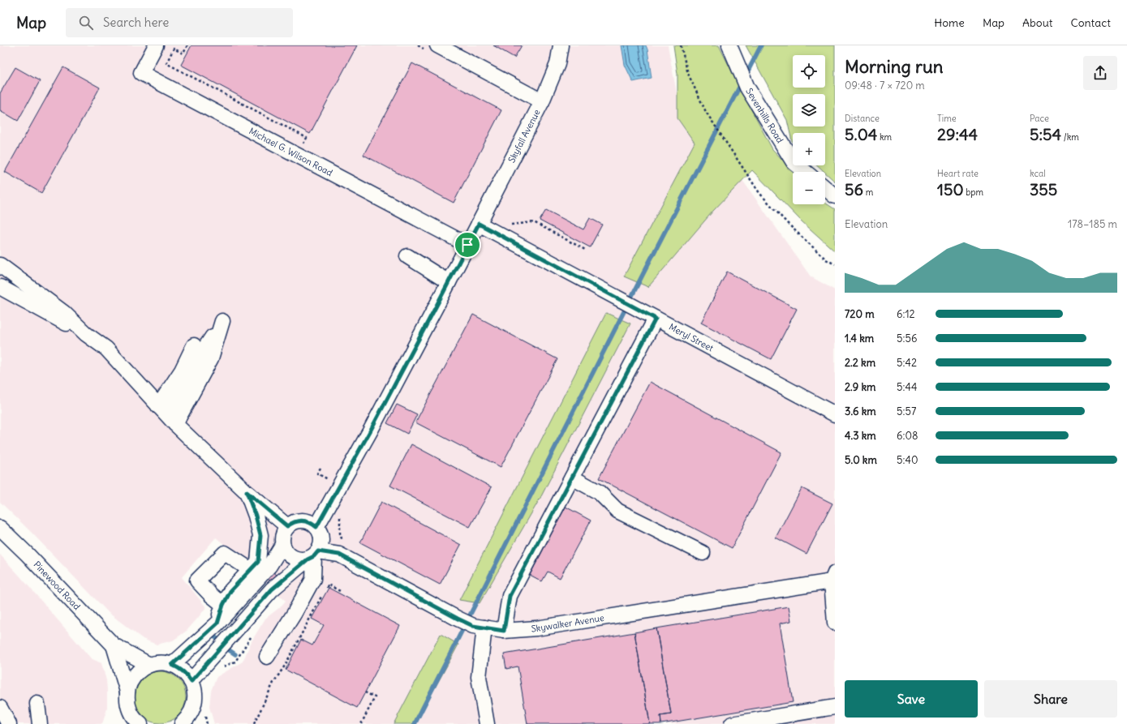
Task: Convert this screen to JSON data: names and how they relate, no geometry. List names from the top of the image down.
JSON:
{
  "streets": {
    "street": [
      "Sevenhills Road",
      "Skyfall Avenue",
      "Michael G. Wilson Road",
      "Meryl Street",
      "Pinewood Road",
      "Skywalker Avenue"
    ]
  },
  "crossings": [
    ["Skyfall Avenue", "Michael G. Wilson Road"],
    ["Skyfall Avenue", "Meryl Street"],
    ["Skyfall Avenue", "Skywalker Avenue"]
  ],
  "page": {
    "header": "Map",
    "search": "Search here",
    "nav": [
      "Home",
      "Map",
      "About",
      "Contact"
    ],
    "heading": ["Morning run", "09:48 · 7 × 720 m"],
    "map_buttons": ["+", "−"],
    "stats": [
      ["Distance", "5.04 km"],
      ["Time", "29:44"],
      ["Pace", "5:54 /km"],
      ["Elevation", "56 m"],
      ["Heart rate", "150 bpm"],
      ["kcal", "355"]
    ],
    "chart": ["Elevation", "178–185 m"],
    "list": [
      {
        "name": "720 m",
        "note": "6:12"
      },
      {
        "name": "1.4 km",
        "note": "5:56"
      },
      {
        "name": "2.2 km",
        "note": "5:42"
      },
      {
        "name": "2.9 km",
        "note": "5:44"
      },
      {
        "name": "3.6 km",
        "note": "5:57"
      },
      {
        "name": "4.3 km",
        "note": "6:08"
      },
      {
        "name": "5.0 km",
        "note": "5:40"
      }
    ],
    "buttons": ["Save", "Share"]
  }
}
